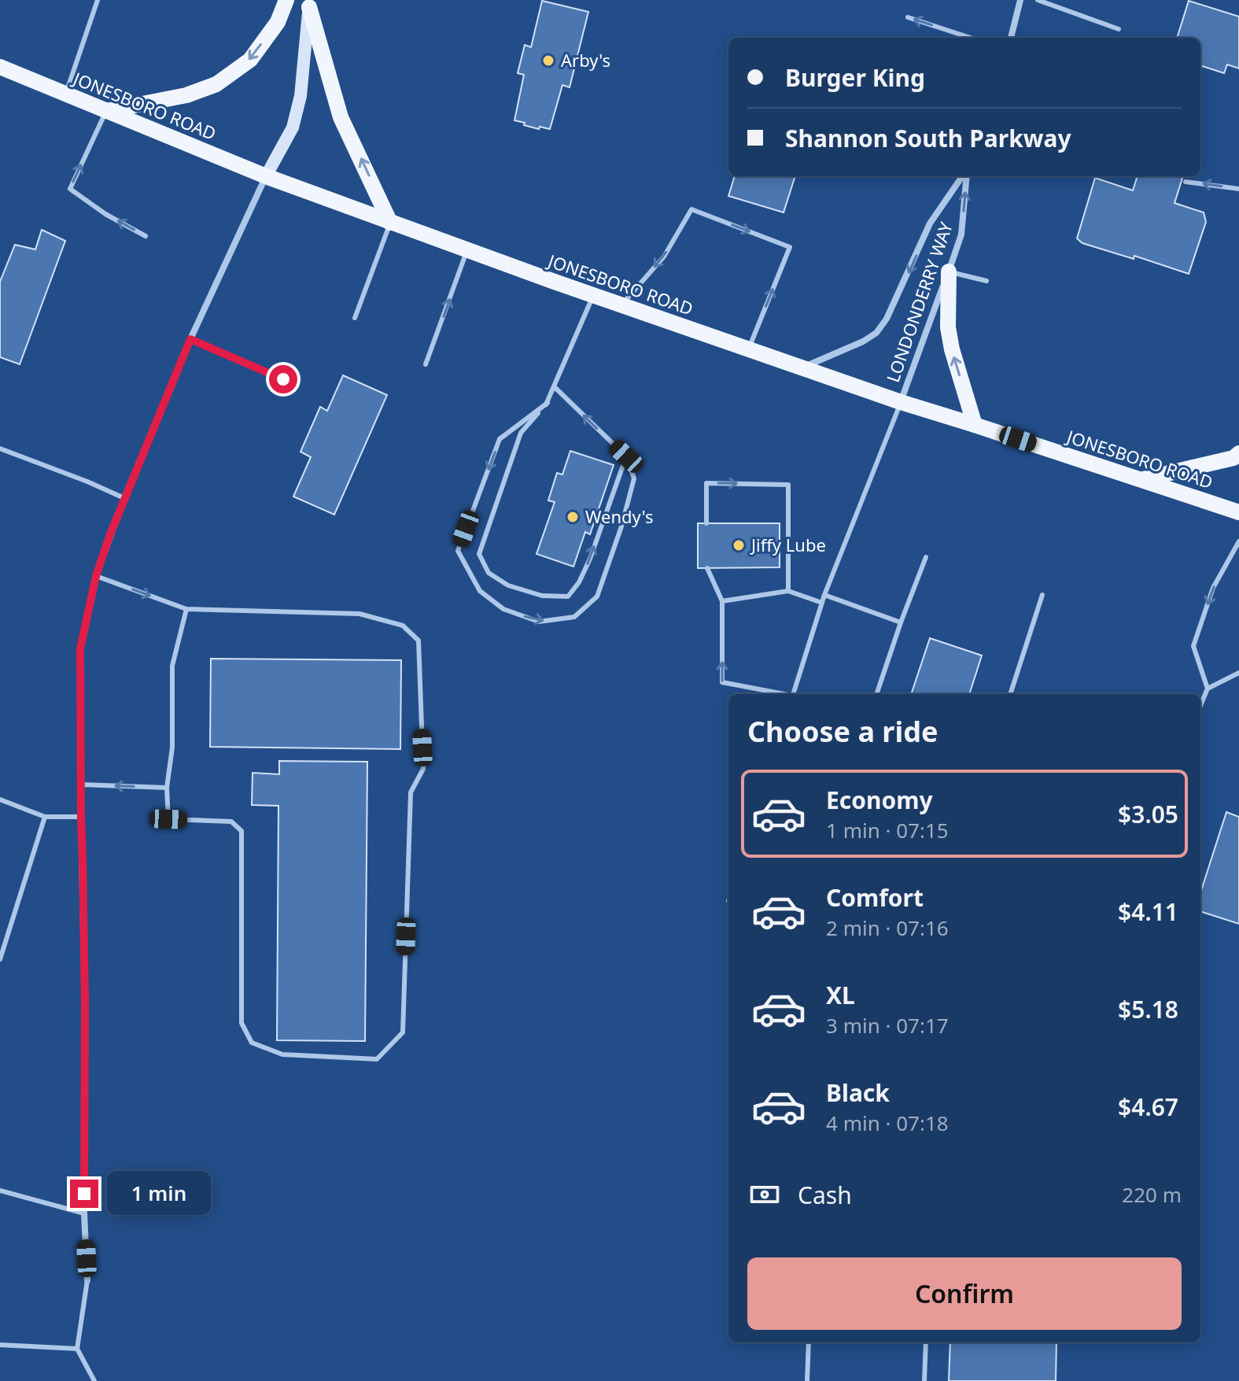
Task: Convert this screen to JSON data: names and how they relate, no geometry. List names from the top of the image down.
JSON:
{
  "streets": {
    "main road": ["JONESBORO ROAD"],
    "street": ["LONDONDERRY WAY"]
  },
  "crossings": [
    ["JONESBORO ROAD", "LONDONDERRY WAY"]
  ],
  "places": ["Arby's", "Wendy's", "Jiffy Lube"],
  "page": {
    "banner": ["Burger King", "Shannon South Parkway"],
    "heading": "Choose a ride",
    "list": [
      {
        "name": "Economy",
        "note": "1 min · 07:15",
        "value": "$3.05"
      },
      {
        "name": "Comfort",
        "note": "2 min · 07:16",
        "value": "$4.11"
      },
      {
        "name": "XL",
        "note": "3 min · 07:17",
        "value": "$5.18"
      },
      {
        "name": "Black",
        "note": "4 min · 07:18",
        "value": "$4.67"
      }
    ],
    "pay": ["Cash", "220 m"],
    "bubble": "1 min",
    "buttons": "Confirm"
  }
}
